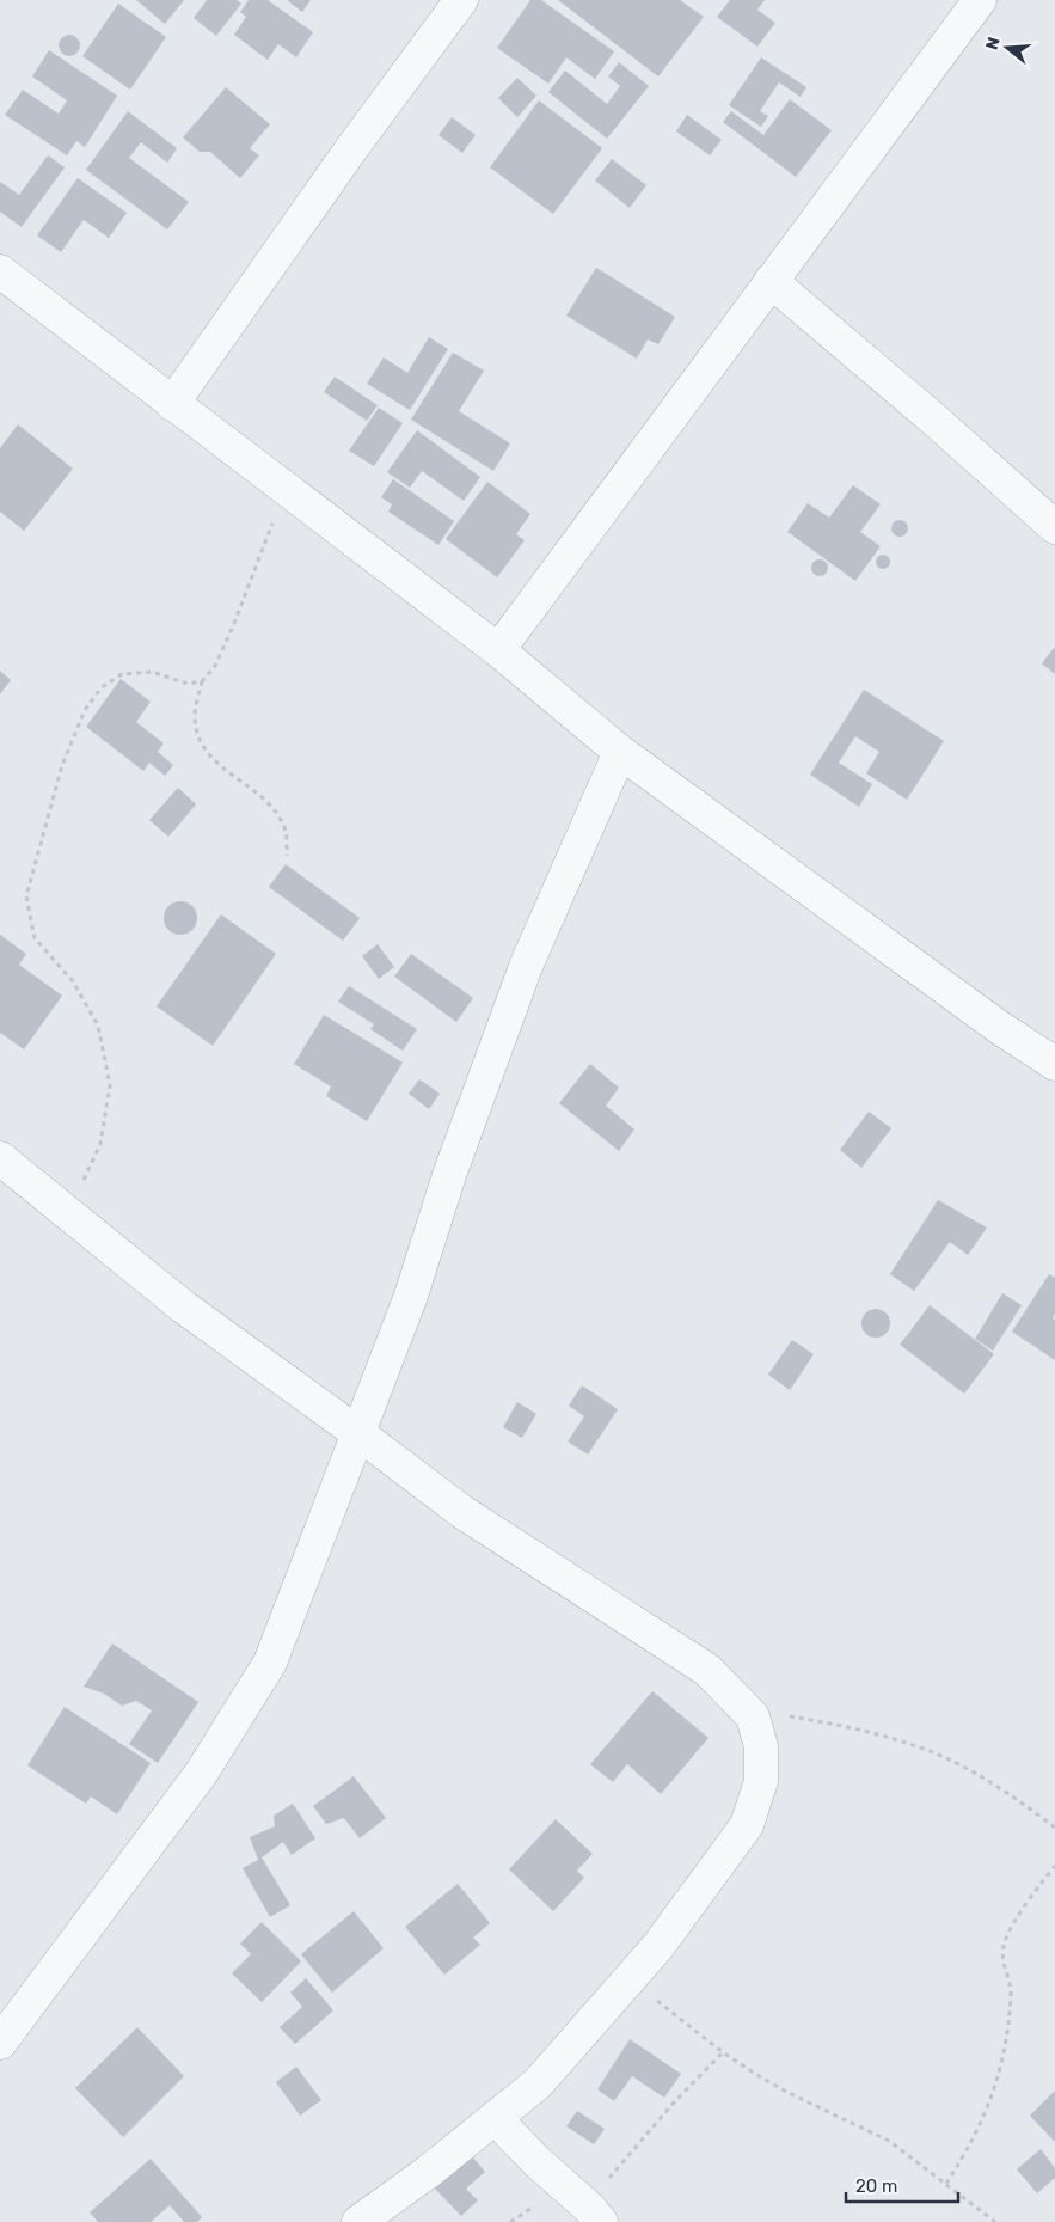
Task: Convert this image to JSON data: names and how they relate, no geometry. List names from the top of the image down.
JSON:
{
  "scale_bar": "20 m",
  "north": "left"
}
